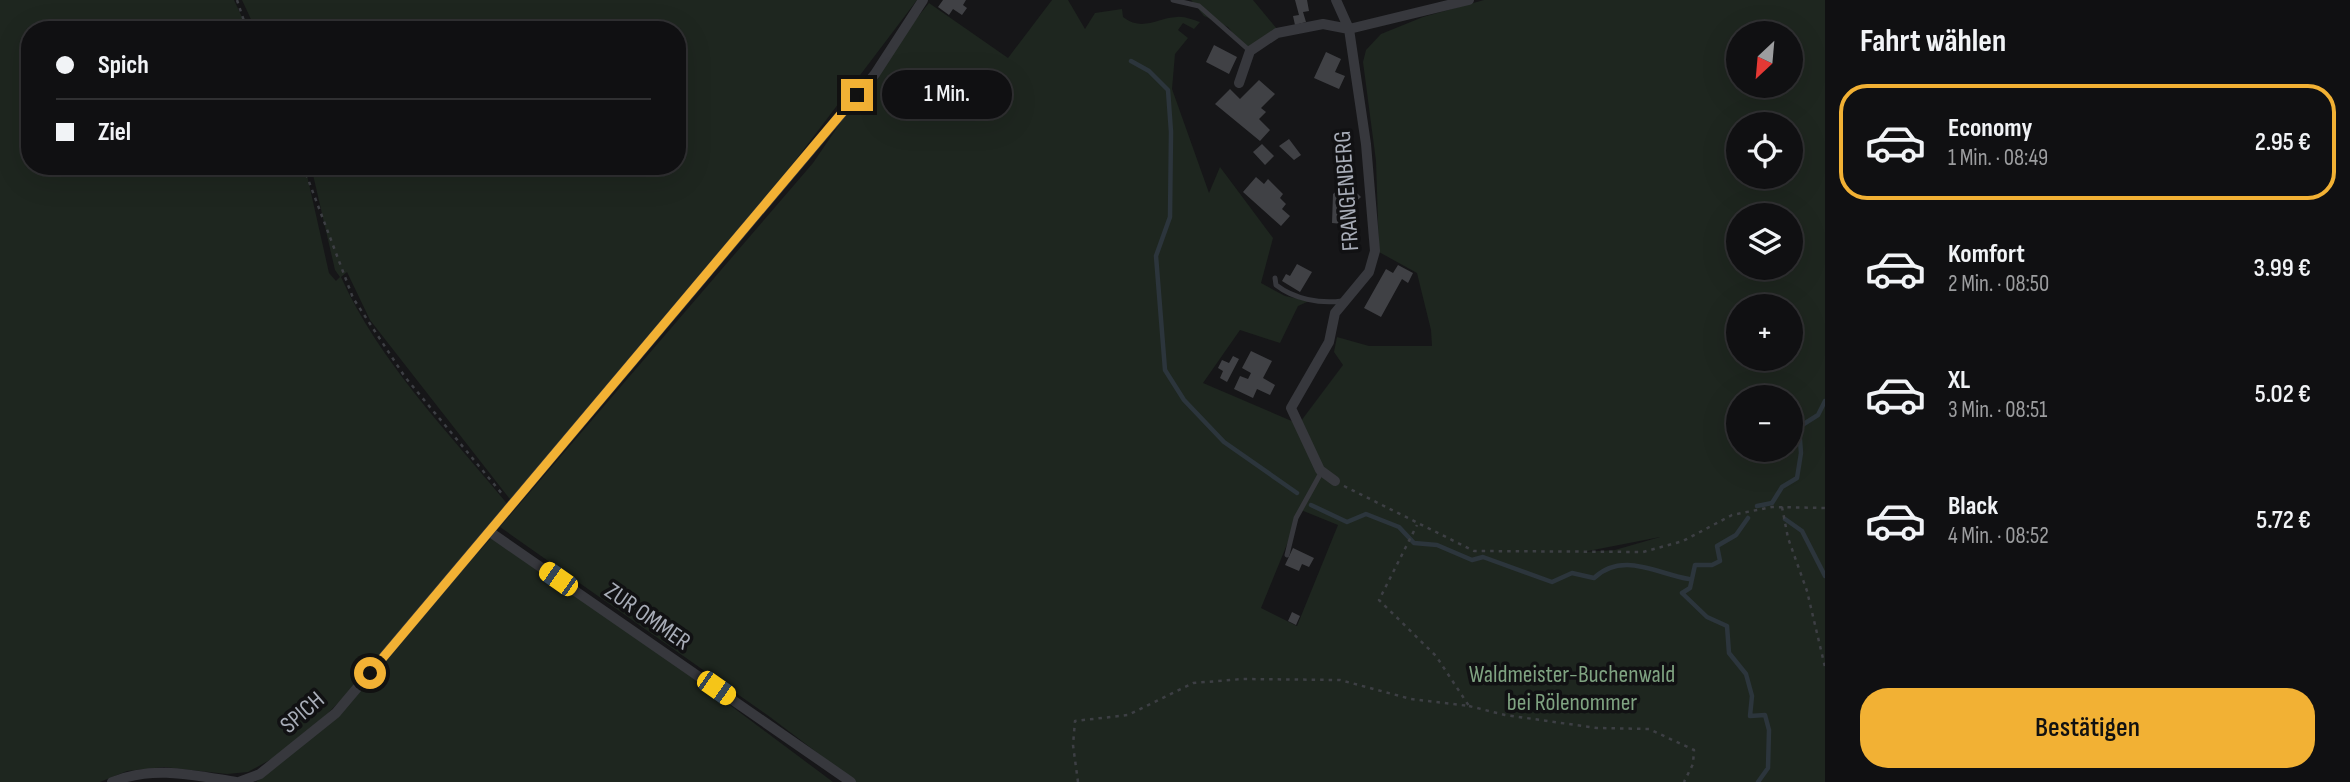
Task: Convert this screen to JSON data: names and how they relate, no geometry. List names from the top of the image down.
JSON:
{
  "streets": {
    "street": ["FRANGENBERG", "ZUR OMMER", "SPICH"]
  },
  "crossings": [
    ["ZUR OMMER", "SPICH"]
  ],
  "parks": ["Waldmeister-Buchenwald bei Rölenommer"],
  "north": "bottom left",
  "page": {
    "heading": "Fahrt wählen",
    "map_buttons": ["+", "−"],
    "banner": ["Spich", "Ziel"],
    "bubble": "1 Min.",
    "list": [
      {
        "name": "Economy",
        "note": "1 Min. · 08:49",
        "value": "2.95 €"
      },
      {
        "name": "Komfort",
        "note": "2 Min. · 08:50",
        "value": "3.99 €"
      },
      {
        "name": "XL",
        "note": "3 Min. · 08:51",
        "value": "5.02 €"
      },
      {
        "name": "Black",
        "note": "4 Min. · 08:52",
        "value": "5.72 €"
      }
    ],
    "buttons": "Bestätigen"
  }
}
